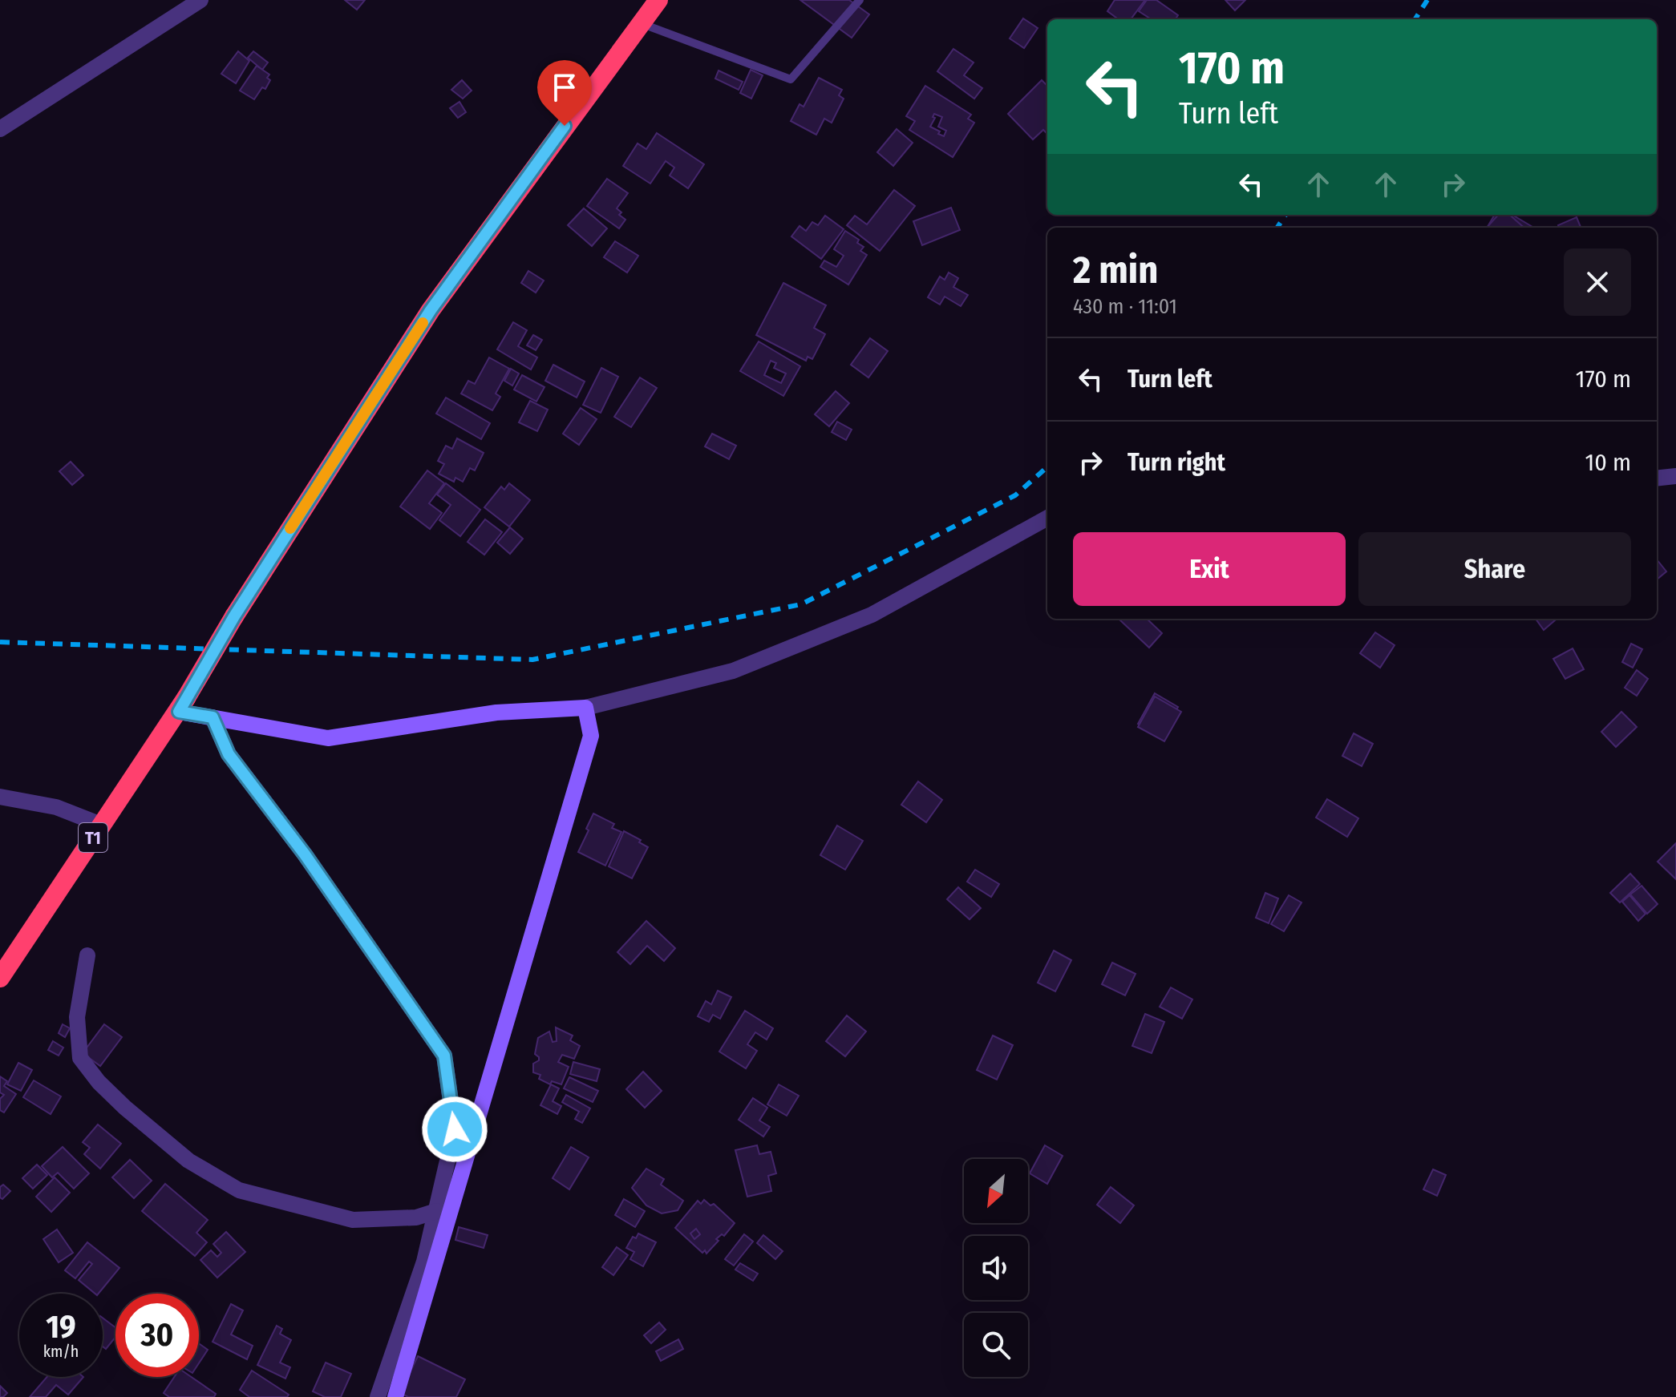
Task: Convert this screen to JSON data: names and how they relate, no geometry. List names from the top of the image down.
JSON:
{
  "streets": {
    "highway": ["T1"]
  },
  "north": "bottom left",
  "page": {
    "turn": ["170 m", "Turn left"],
    "heading": ["2 min", "430 m · 11:01"],
    "list": [
      {
        "name": "Turn left",
        "value": "170 m"
      },
      {
        "name": "Turn right",
        "value": "10 m"
      }
    ],
    "buttons": ["Exit", "Share"],
    "speed": "19 km/h",
    "limit": "30"
  }
}
